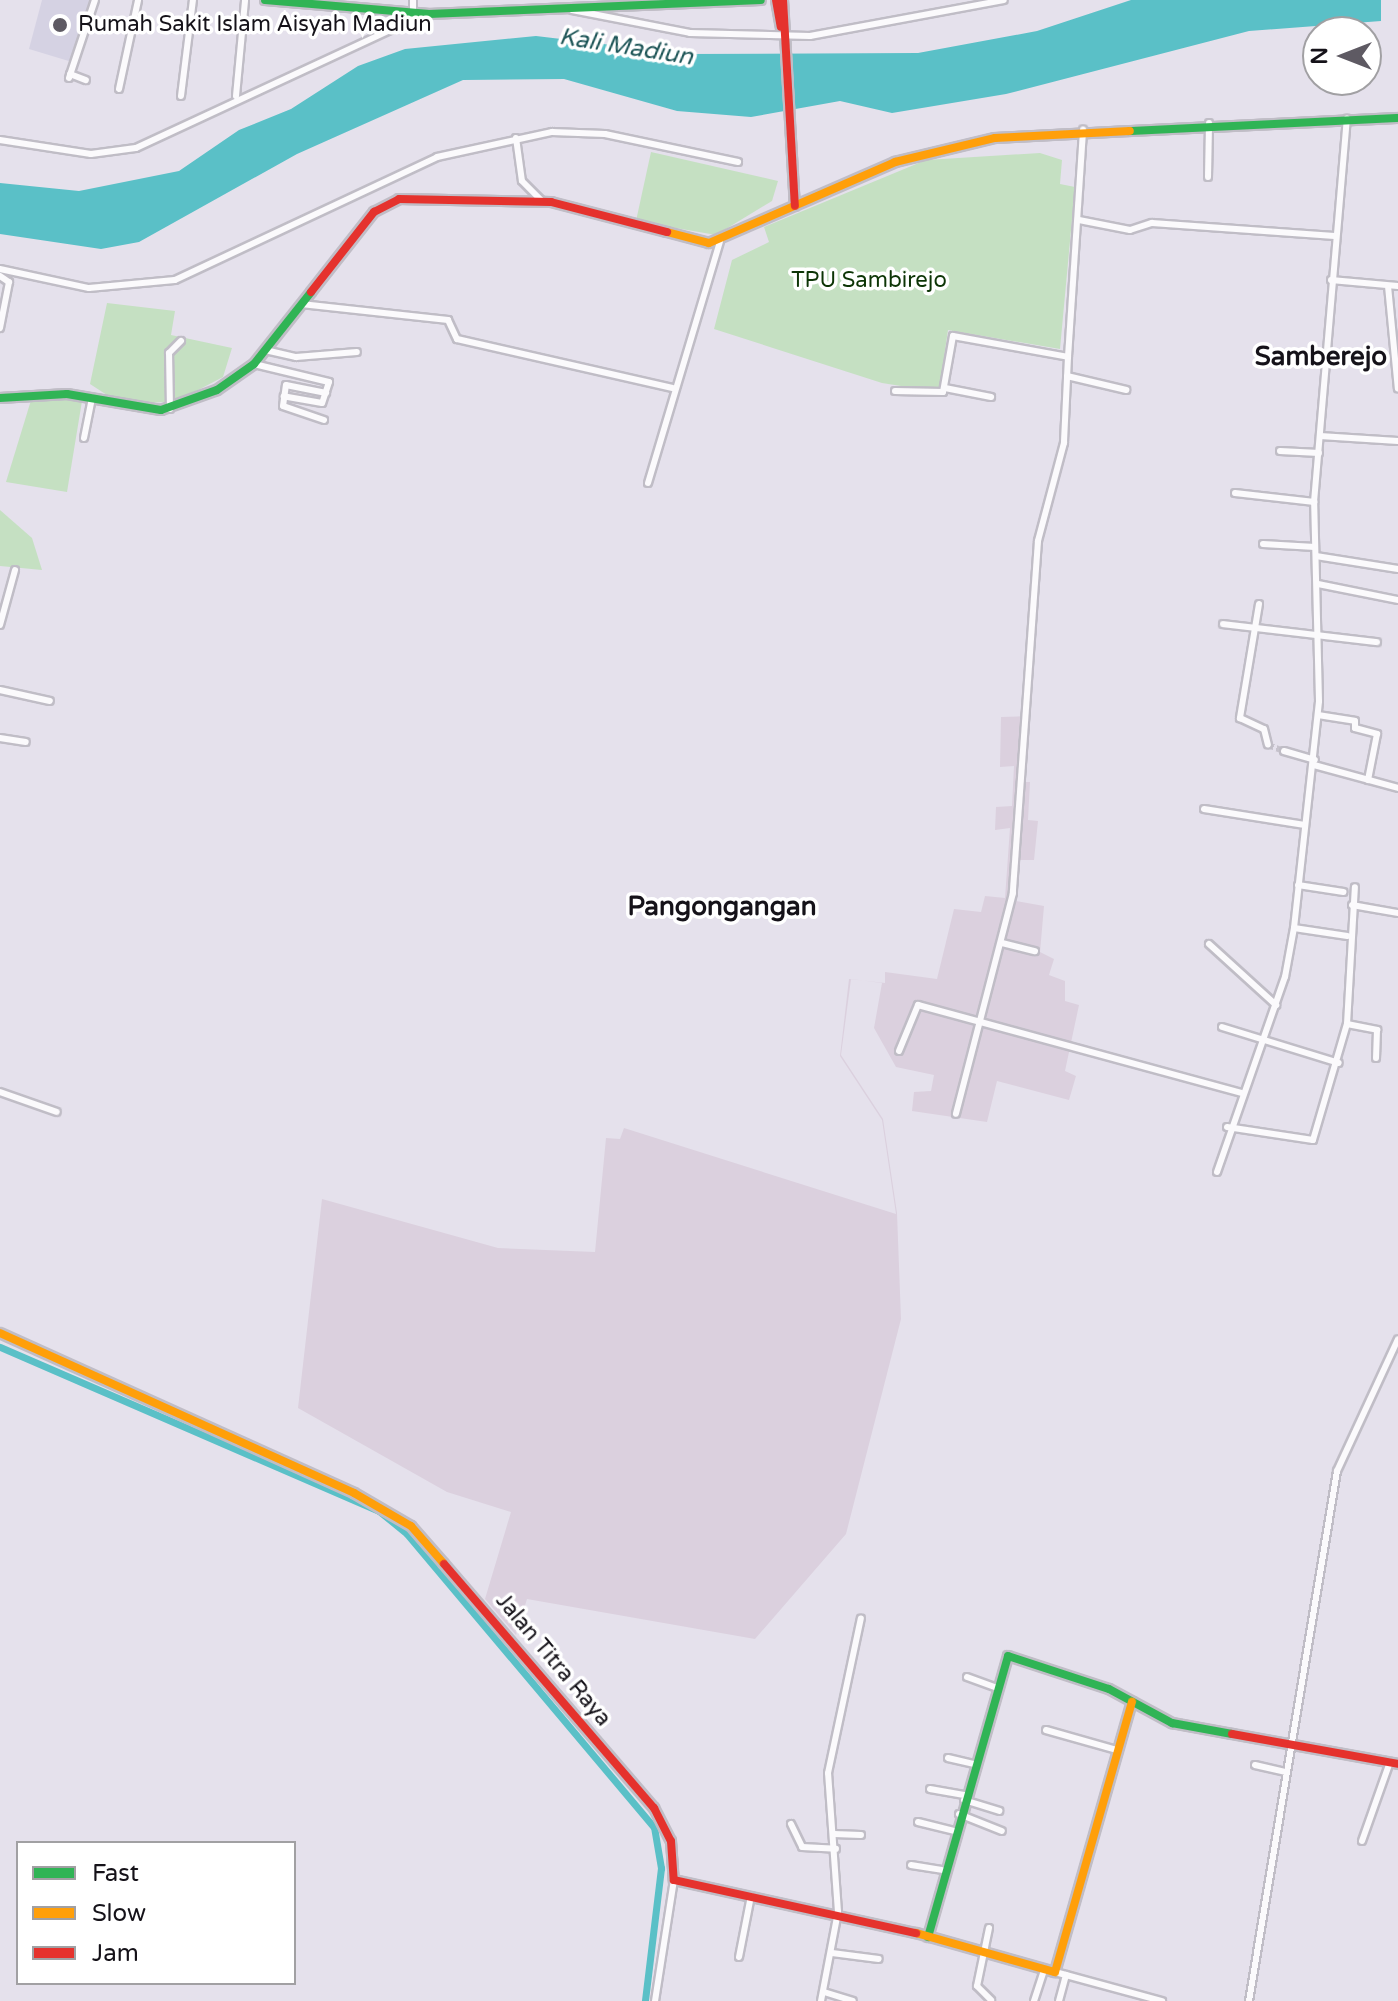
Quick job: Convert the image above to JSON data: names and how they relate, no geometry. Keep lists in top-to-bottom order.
{
  "streets": {
    "main road": ["Jalan Titra Raya"]
  },
  "districts": ["Samberejo", "Pangongangan"],
  "water": ["Kali Madiun"],
  "parks": ["TPU Sambirejo"],
  "places": ["Rumah Sakit Islam Aisyah Madiun"],
  "legend": ["Fast", "Slow", "Jam"],
  "north": "left"
}
